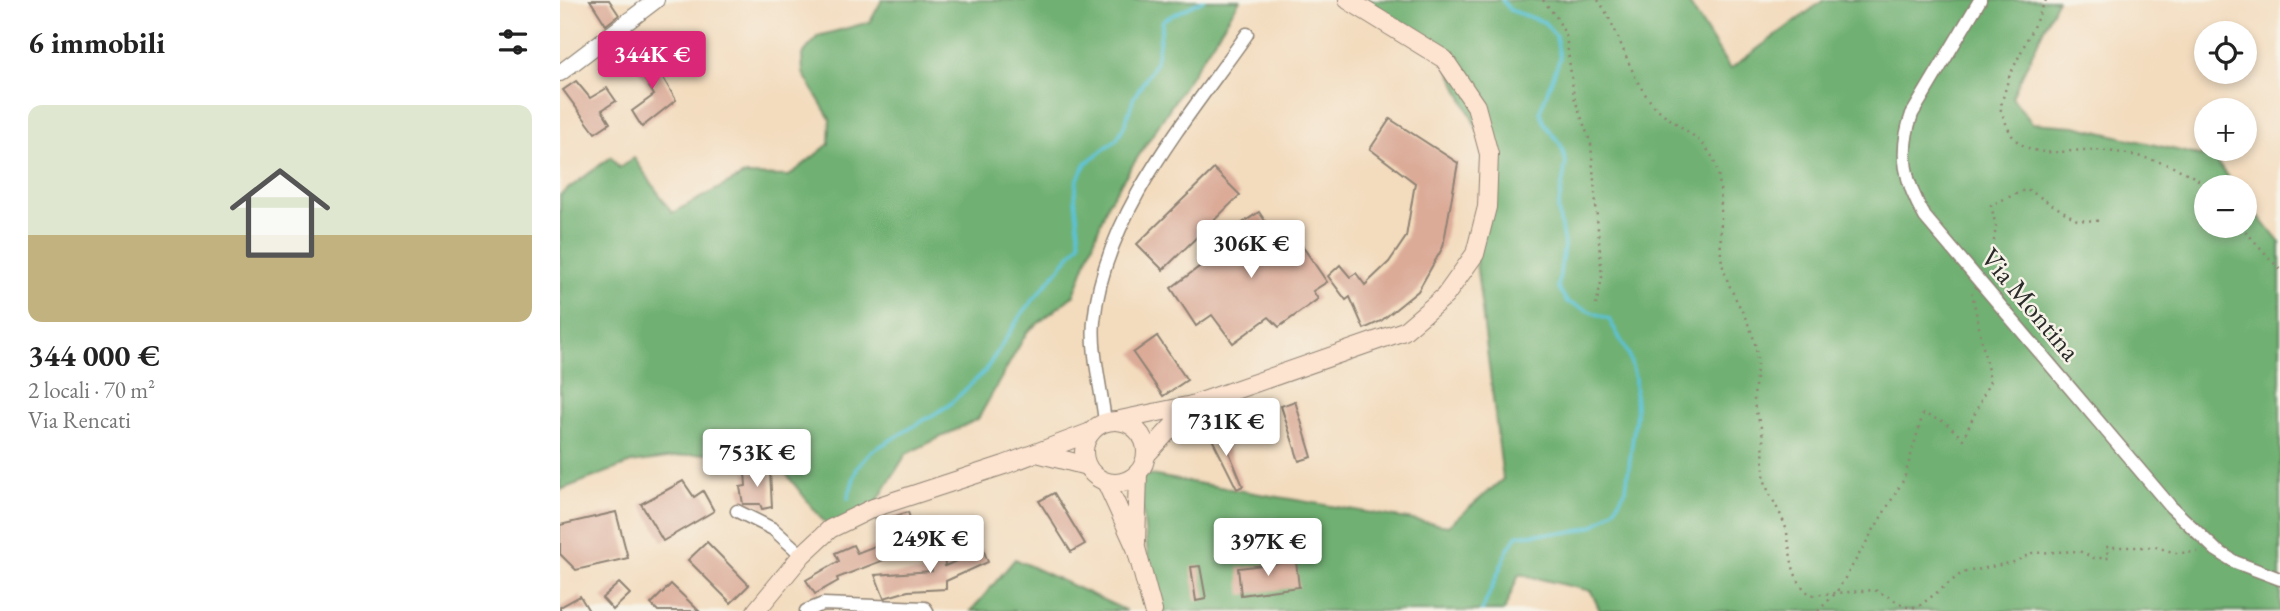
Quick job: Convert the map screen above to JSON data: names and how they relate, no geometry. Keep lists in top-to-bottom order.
{
  "streets": {
    "street": ["Via Montina"]
  },
  "page": {
    "heading": "6 immobili",
    "map_buttons": ["+", "−"],
    "price": [
      "344K €",
      "306K €",
      "731K €",
      "753K €",
      "249K €",
      "397K €"
    ],
    "list": [
      {
        "name": "344 000 €",
        "note": "2 locali · 70 m² · Via Rencati"
      }
    ]
  }
}
